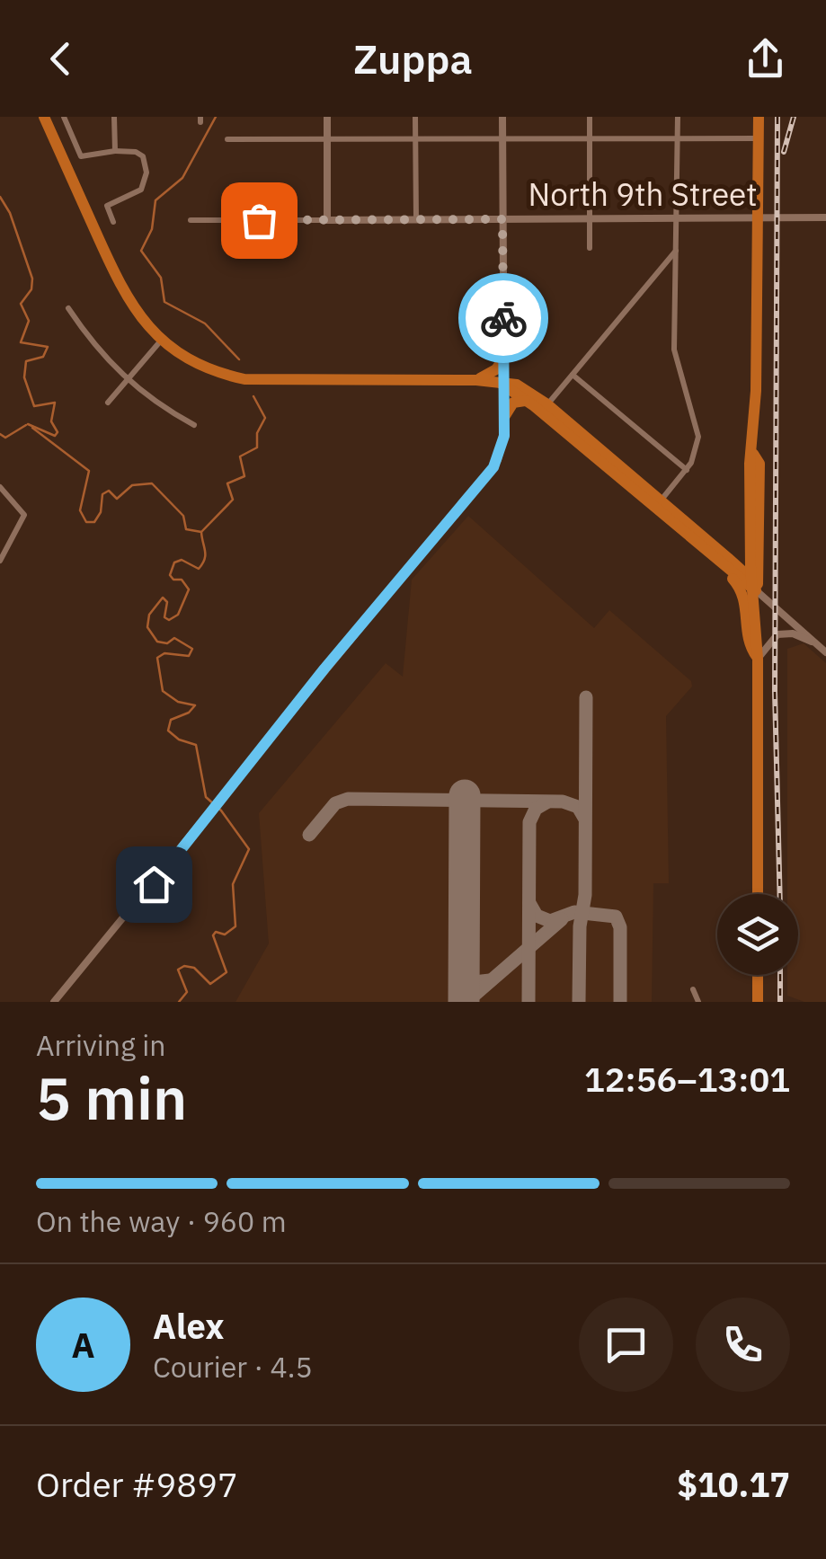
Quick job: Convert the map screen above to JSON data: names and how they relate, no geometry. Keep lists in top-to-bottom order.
{
  "streets": {
    "street": ["North 9th Street"]
  },
  "page": {
    "header": "Zuppa",
    "heading": ["5 min", "Arriving in", "12:56–13:01"],
    "panel": [
      "Alex",
      "Courier · 4.5",
      "Order #9897",
      "$10.17"
    ],
    "bar": "On the way · 960 m",
    "round": "A"
  }
}
